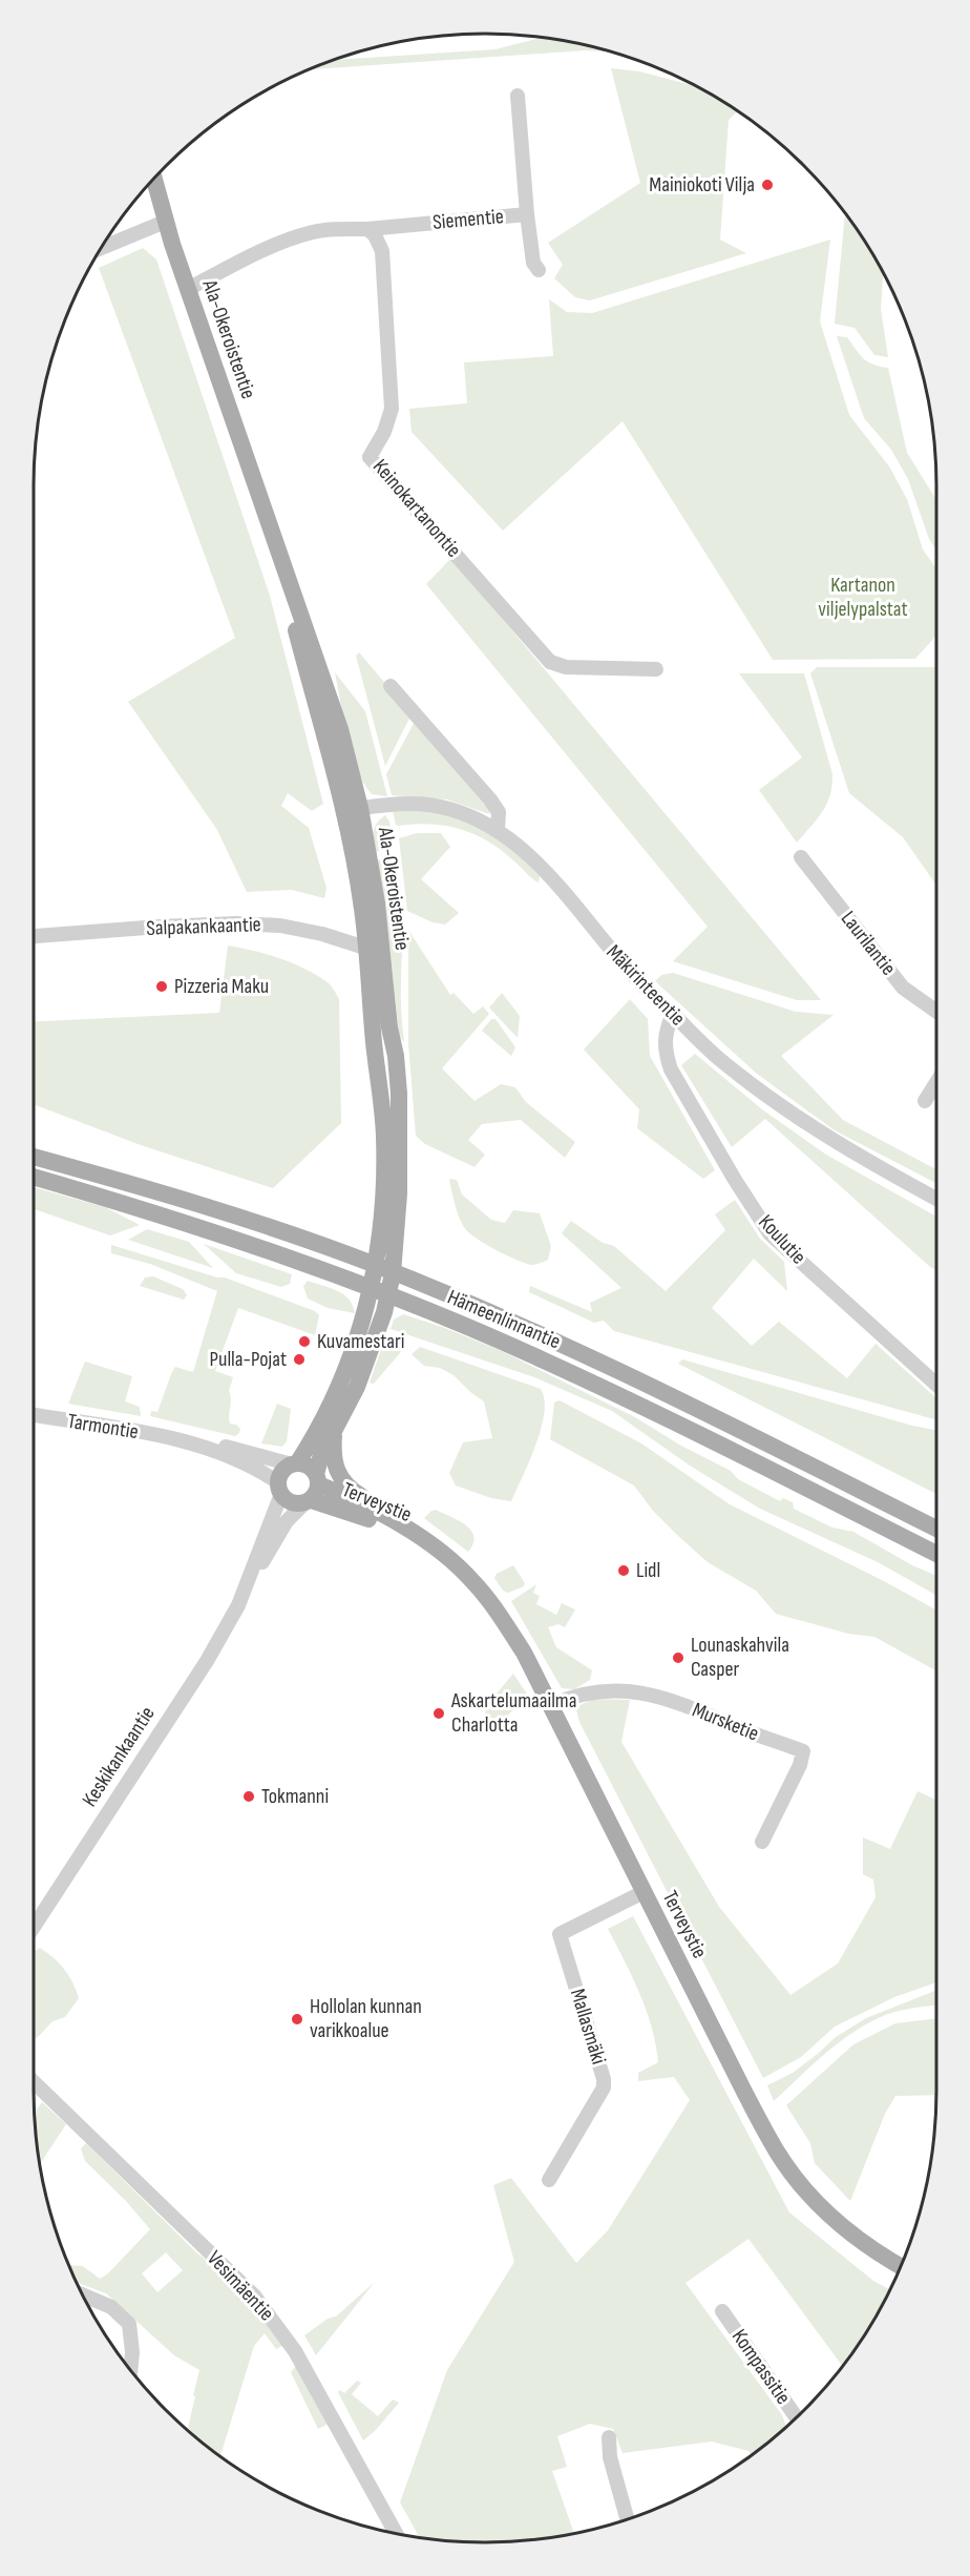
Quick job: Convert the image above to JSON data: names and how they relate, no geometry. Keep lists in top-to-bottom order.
{
  "streets": {
    "main road": [
      "Ala-Okeroistentie",
      "Hämeenlinnantie",
      "Terveystie",
      "Keskikankaantie"
    ],
    "street": [
      "Siementie",
      "Keinokartanontie",
      "Salpakankaantie",
      "Laurilantie",
      "Mäkirinteentie",
      "Koulutie",
      "Tarmontie",
      "Mursketie",
      "Mallasmäki",
      "Vesimäentie",
      "Kompassitie"
    ]
  },
  "crossings": [
    ["Siementie", "Keinokartanontie"],
    ["Ala-Okeroistentie", "Salpakankaantie"],
    ["Ala-Okeroistentie", "Mäkirinteentie"],
    ["Ala-Okeroistentie", "Hämeenlinnantie"],
    ["Ala-Okeroistentie", "Keskikankaantie"],
    ["Mäkirinteentie", "Koulutie"],
    ["Hämeenlinnantie", "Keskikankaantie"],
    ["Tarmontie", "Terveystie"],
    ["Tarmontie", "Keskikankaantie"],
    ["Terveystie", "Mursketie"],
    ["Terveystie", "Keskikankaantie"],
    ["Terveystie", "Mallasmäki"]
  ],
  "parks": ["Kartanon viljelypalstat"],
  "places": [
    "Mainiokoti Vilja",
    "Pizzeria Maku",
    "Kuvamestari",
    "Pulla-Pojat",
    "Lidl",
    "Lounaskahvila Casper",
    "Askartelumaailma Charlotta",
    "Tokmanni",
    "Hollolan kunnan varikkoalue"
  ]
}
